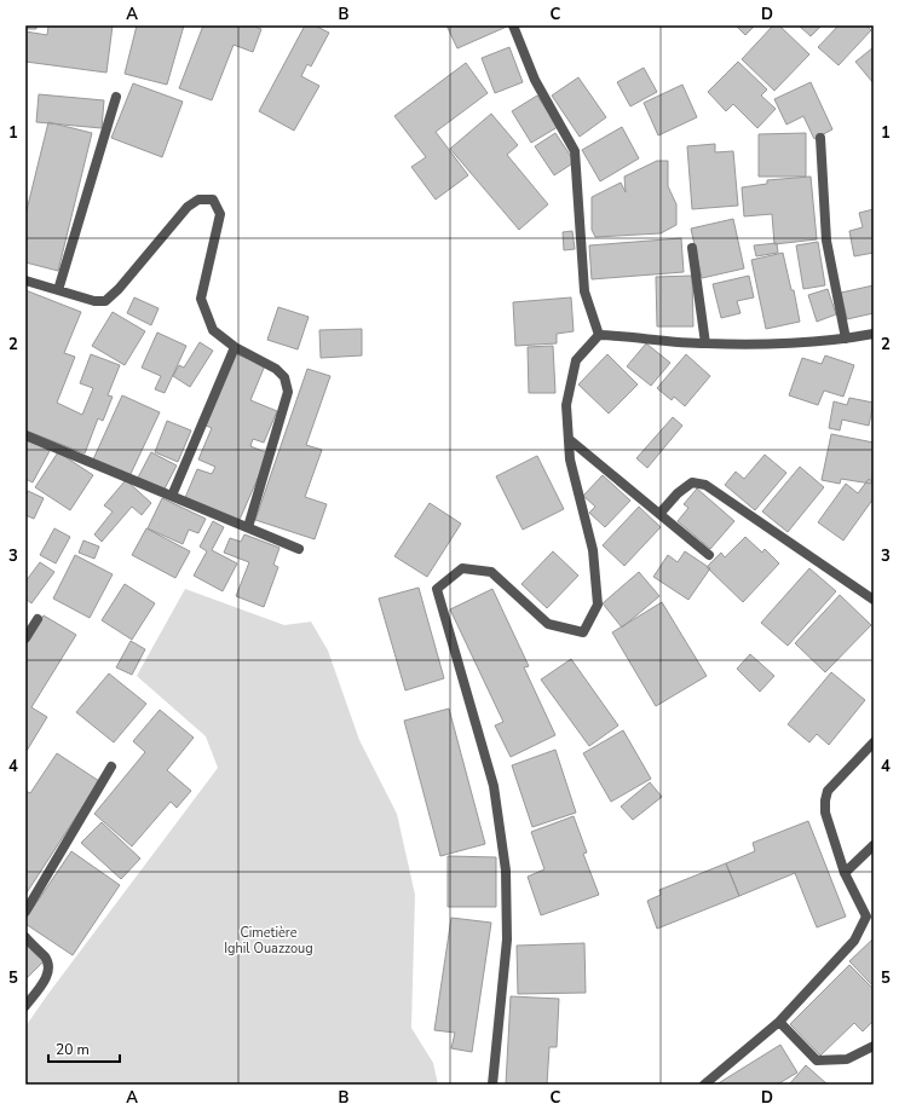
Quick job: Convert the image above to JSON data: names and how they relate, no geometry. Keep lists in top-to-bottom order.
{
  "parks": ["Cimetière Ighil Ouazzoug"],
  "scale_bar": "20 m",
  "grid": {
    "columns": [
      "A",
      "B",
      "C",
      "D"
    ],
    "rows": [
      "1",
      "2",
      "3",
      "4",
      "5"
    ]
  }
}
